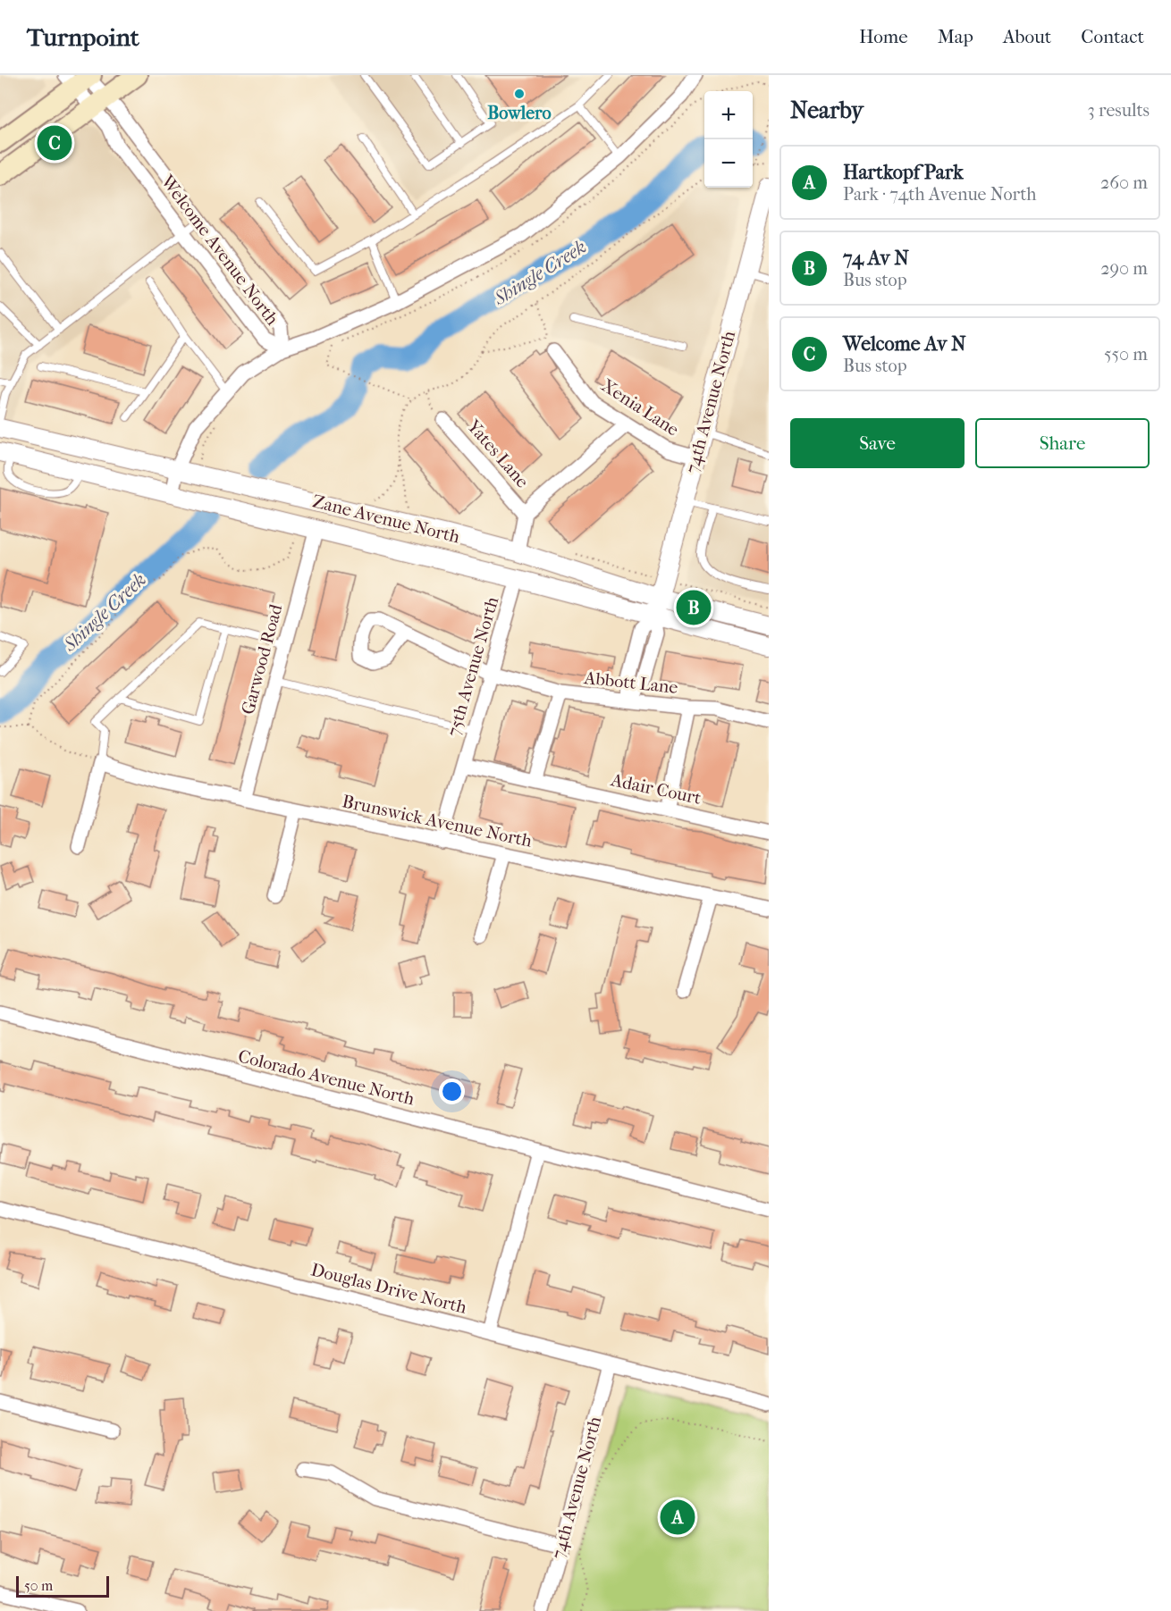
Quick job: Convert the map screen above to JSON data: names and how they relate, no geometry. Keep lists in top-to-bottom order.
{
  "streets": {
    "street": [
      "Welcome Avenue North",
      "74th Avenue North",
      "Xenia Lane",
      "Yates Lane",
      "Zane Avenue North",
      "Garwood Road",
      "75th Avenue North",
      "Abbott Lane",
      "Adair Court",
      "Brunswick Avenue North",
      "Colorado Avenue North",
      "Douglas Drive North"
    ]
  },
  "crossings": [
    ["74th Avenue North", "Xenia Lane"],
    ["74th Avenue North", "Zane Avenue North"],
    ["74th Avenue North", "Douglas Drive North"],
    ["Zane Avenue North", "Garwood Road"],
    ["Zane Avenue North", "75th Avenue North"],
    ["Garwood Road", "Brunswick Avenue North"],
    ["75th Avenue North", "Abbott Lane"],
    ["75th Avenue North", "Brunswick Avenue North"]
  ],
  "water": ["Shingle Creek"],
  "places": ["Bowlero"],
  "scale_bar": "50 m",
  "page": {
    "header": "Turnpoint",
    "nav": [
      "Home",
      "Map",
      "About",
      "Contact"
    ],
    "heading": ["Nearby", "3 results"],
    "map_buttons": ["+", "−"],
    "pins": ["C", "B", "A"],
    "list": [
      {
        "mark": "A",
        "name": "Hartkopf Park",
        "note": "Park · 74th Avenue North",
        "value": "260 m"
      },
      {
        "mark": "B",
        "name": "74 Av N",
        "note": "Bus stop",
        "value": "290 m"
      },
      {
        "mark": "C",
        "name": "Welcome Av N",
        "note": "Bus stop",
        "value": "550 m"
      }
    ],
    "buttons": ["Save", "Share"],
    "scale": "50 m"
  }
}
